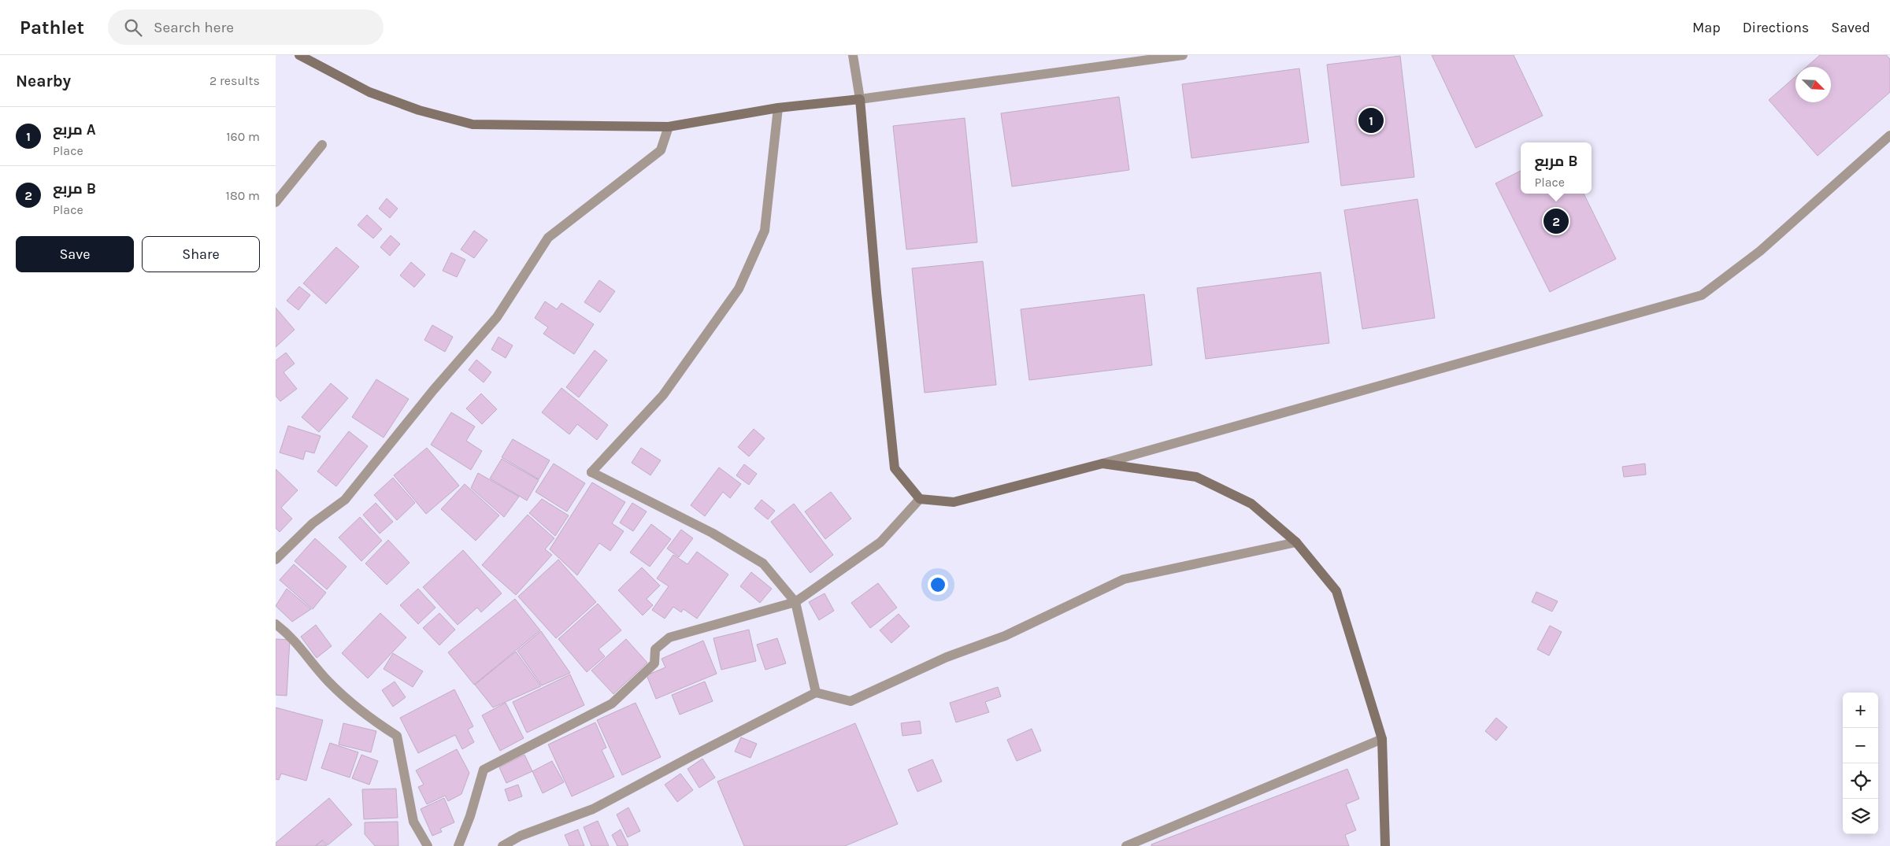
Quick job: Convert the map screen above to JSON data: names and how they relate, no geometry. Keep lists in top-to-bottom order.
{
  "north": "bottom right",
  "page": {
    "header": "Pathlet",
    "search": "Search here",
    "nav": ["Map", "Directions", "Saved"],
    "heading": ["Nearby", "2 results"],
    "list": [
      {
        "mark": "1",
        "name": "مربع A",
        "note": "Place",
        "value": "160 m"
      },
      {
        "mark": "2",
        "name": "مربع B",
        "note": "Place",
        "value": "180 m"
      }
    ],
    "pins": ["1", "2"],
    "popup": ["مربع B", "Place"],
    "buttons": ["Save", "Share"],
    "map_buttons": ["+", "−"]
  }
}
